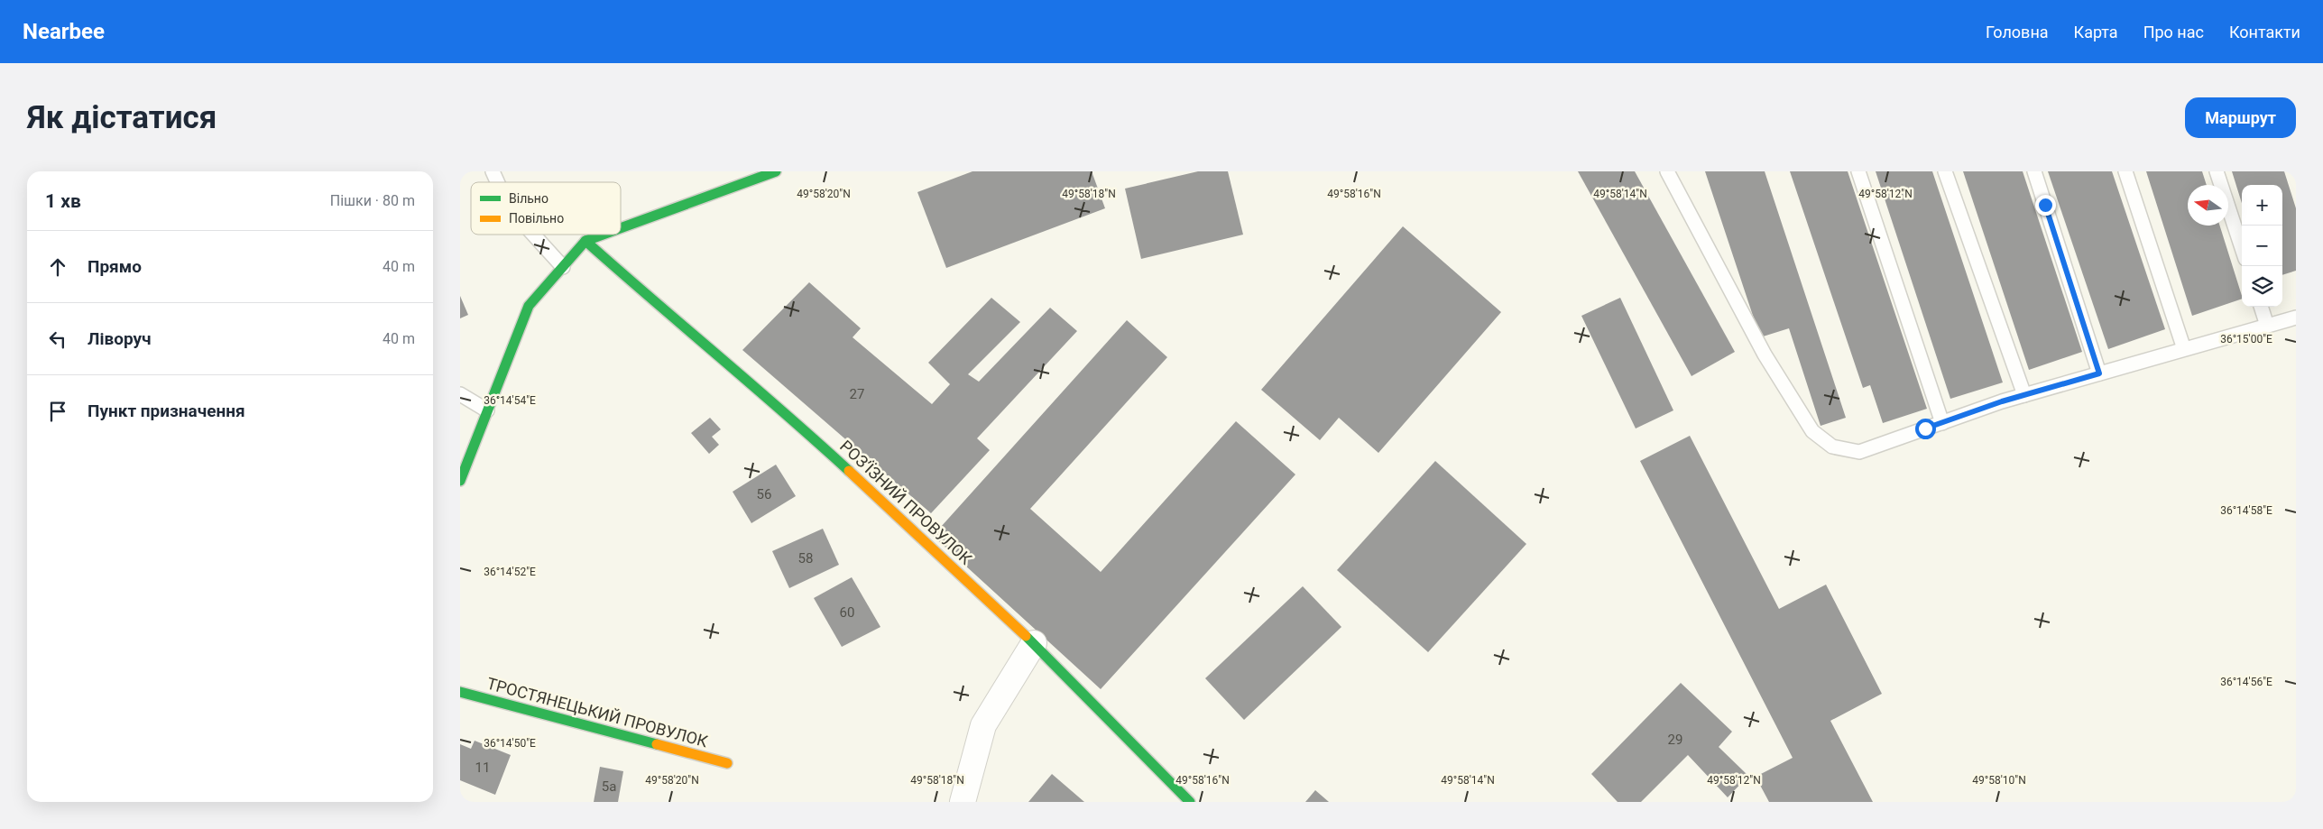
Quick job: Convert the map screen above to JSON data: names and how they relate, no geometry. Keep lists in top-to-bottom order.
{
  "streets": {
    "street": ["РОЗ’ЇЗНИЙ ПРОВУЛОК", "ТРОСТЯНЕЦЬКИЙ ПРОВУЛОК"]
  },
  "house_numbers": [
    "27",
    "56",
    "58",
    "60",
    "29",
    "11",
    "5а"
  ],
  "legend": ["Вільно", "Повільно"],
  "north": "left",
  "page": {
    "header": "Nearbee",
    "nav": [
      "Головна",
      "Карта",
      "Про нас",
      "Контакти"
    ],
    "buttons": "Маршрут",
    "title": "Як дістатися",
    "heading": ["1 хв", "Пішки · 80 m"],
    "map_buttons": ["+", "−"],
    "list": [
      ["Прямо", "40 m"],
      ["Ліворуч", "40 m"],
      "Пункт призначення"
    ]
  },
  "coordinates": [
    "49°58'20\"N",
    "49°58'18\"N",
    "49°58'16\"N",
    "49°58'14\"N",
    "49°58'12\"N",
    "36°15'00\"E",
    "36°14'54\"E",
    "36°14'58\"E",
    "36°14'52\"E",
    "36°14'56\"E",
    "36°14'50\"E",
    "49°58'10\"N"
  ]
}
